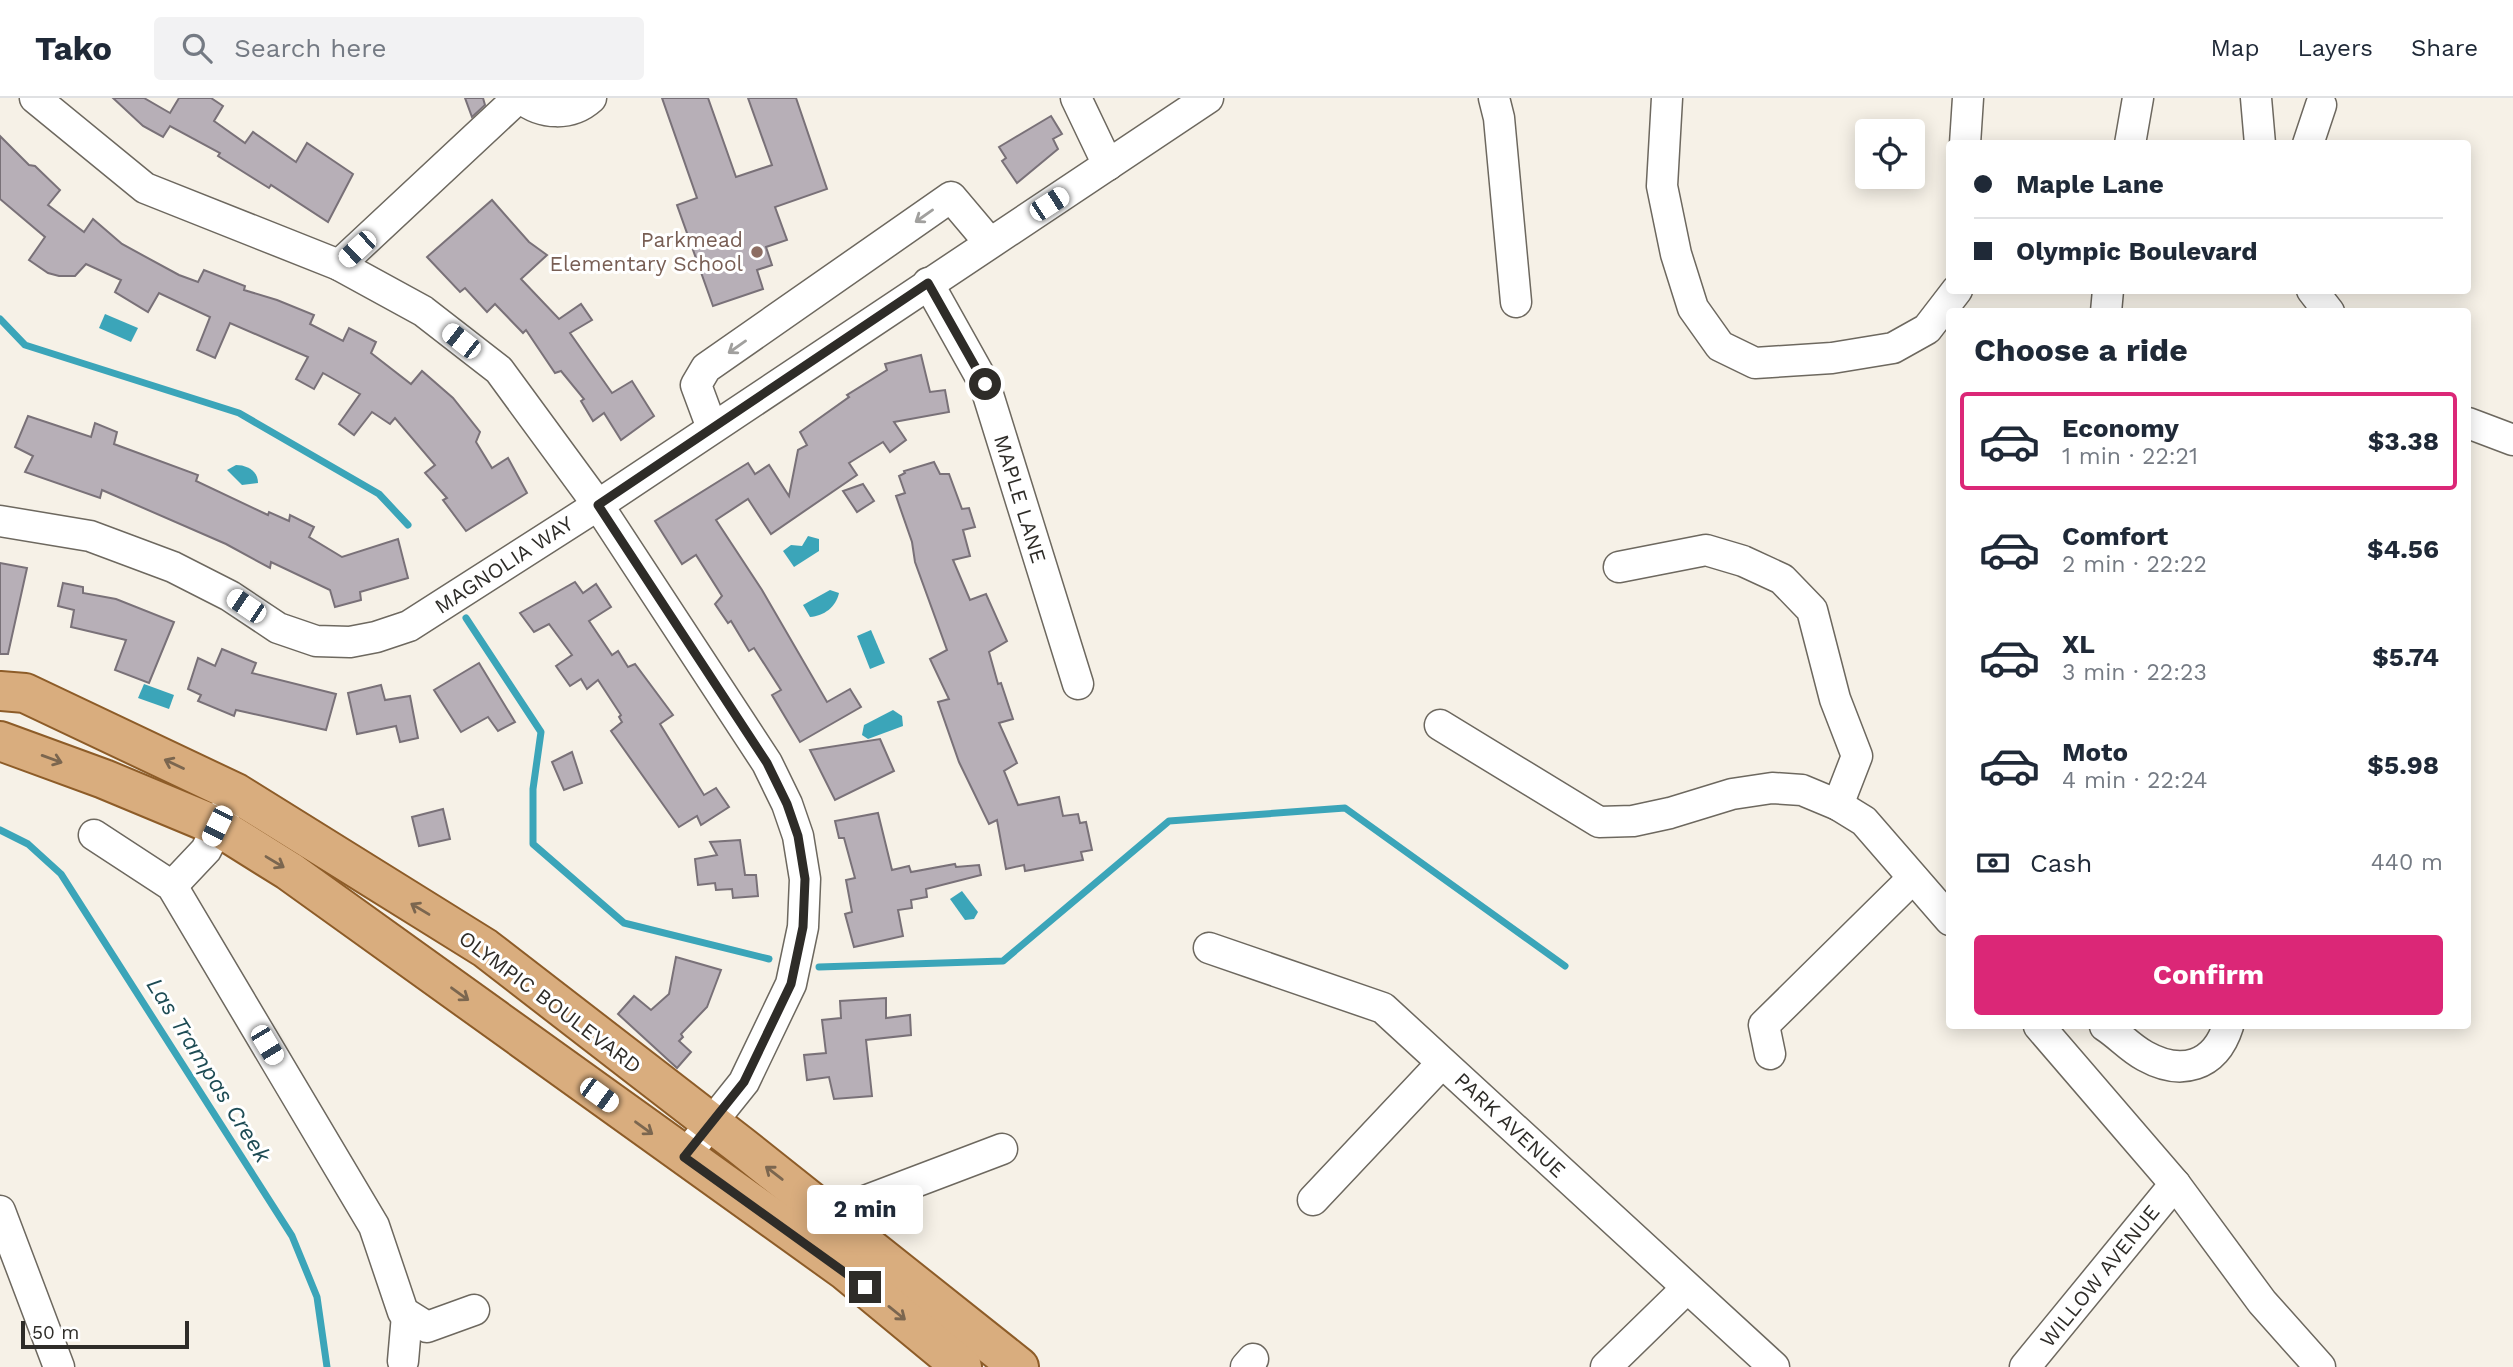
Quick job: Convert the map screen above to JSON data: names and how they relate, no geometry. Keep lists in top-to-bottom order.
{
  "streets": {
    "main road": ["OLYMPIC BOULEVARD"],
    "street": [
      "MAPLE LANE",
      "MAGNOLIA WAY",
      "PARK AVENUE",
      "WILLOW AVENUE"
    ]
  },
  "crossings": [
    ["MAPLE LANE", "MAGNOLIA WAY"]
  ],
  "water": ["Las Trampas Creek"],
  "places": ["Parkmead Elementary School"],
  "scale_bar": "50 m",
  "page": {
    "header": "Tako",
    "search": "Search here",
    "nav": ["Map", "Layers", "Share"],
    "banner": ["Maple Lane", "Olympic Boulevard"],
    "heading": "Choose a ride",
    "list": [
      {
        "name": "Economy",
        "note": "1 min · 22:21",
        "value": "$3.38"
      },
      {
        "name": "Comfort",
        "note": "2 min · 22:22",
        "value": "$4.56"
      },
      {
        "name": "XL",
        "note": "3 min · 22:23",
        "value": "$5.74"
      },
      {
        "name": "Moto",
        "note": "4 min · 22:24",
        "value": "$5.98"
      }
    ],
    "pay": ["Cash", "440 m"],
    "buttons": "Confirm",
    "bubble": "2 min",
    "scale": "50 m"
  }
}
